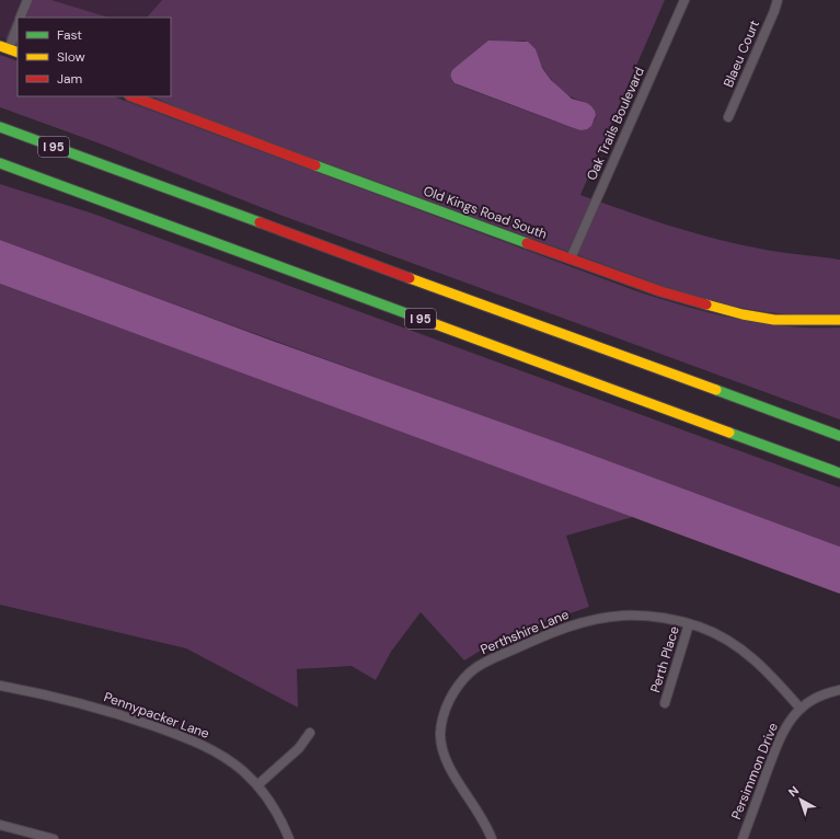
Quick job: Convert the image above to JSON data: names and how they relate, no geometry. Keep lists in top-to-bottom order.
{
  "streets": {
    "main road": ["I 95", "Old Kings Road South"],
    "street": [
      "Blaeu Court",
      "Oak Trails Boulevard",
      "Perthshire Lane",
      "Perth Place",
      "Pennypacker Lane",
      "Persimmon Drive"
    ]
  },
  "crossings": [
    ["Oak Trails Boulevard", "Old Kings Road South"],
    ["Perthshire Lane", "Perth Place"],
    ["Perthshire Lane", "Persimmon Drive"]
  ],
  "legend": ["Fast", "Slow", "Jam"],
  "north": "top left"
}
